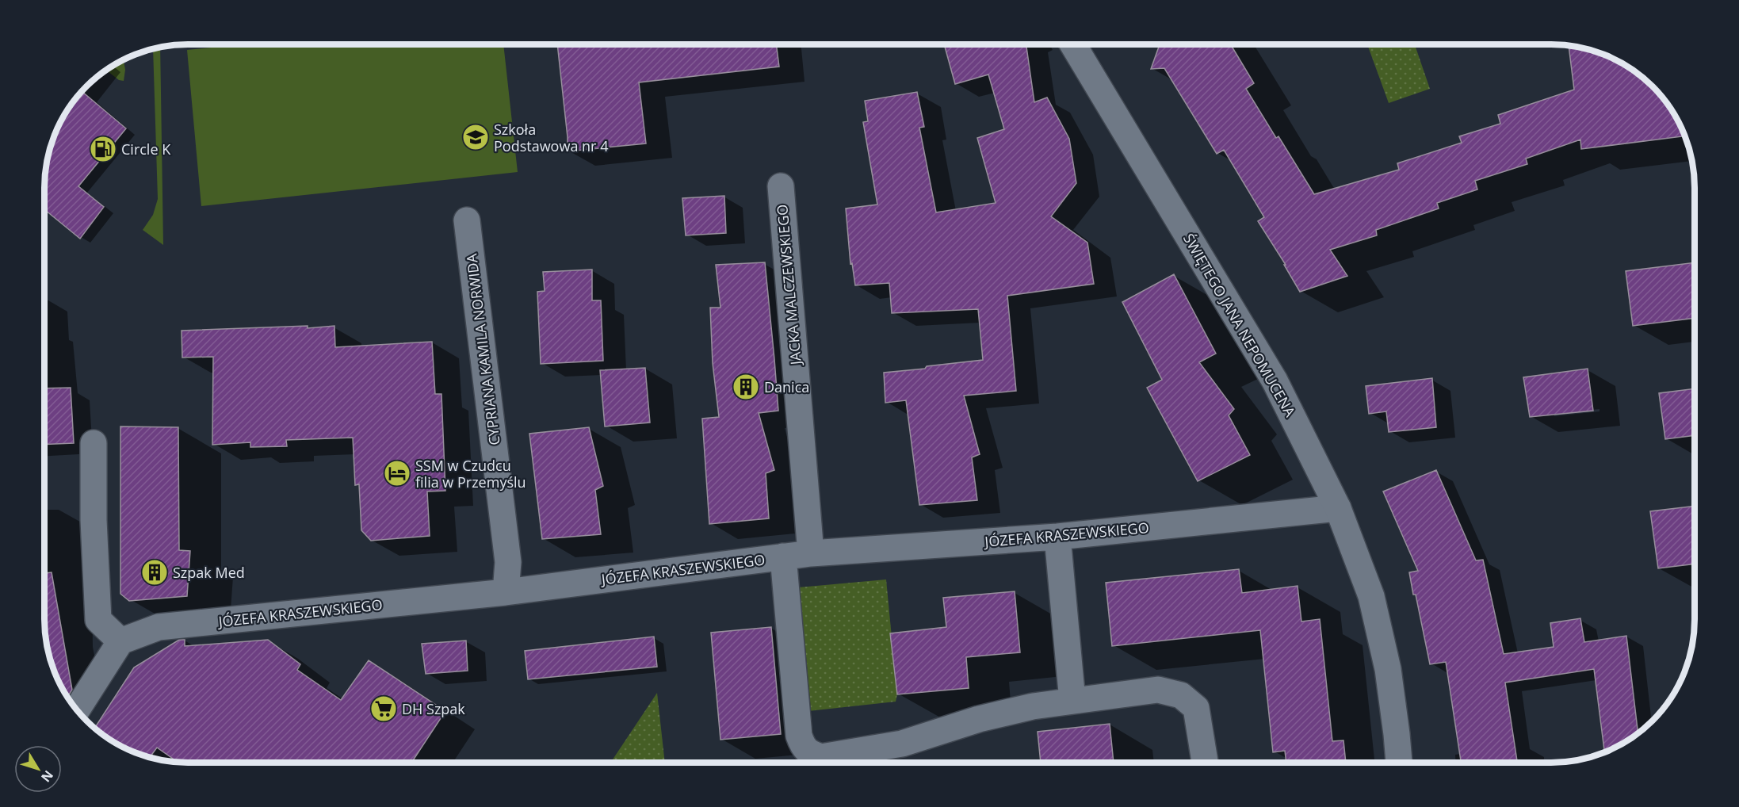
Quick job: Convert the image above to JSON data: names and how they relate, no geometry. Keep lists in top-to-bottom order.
{
  "streets": {
    "street": [
      "JACKA MALCZEWSKIEGO",
      "ŚWIĘTEGO JANA NEPOMUCENA",
      "CYPRIANA KAMILA NORWIDA",
      "JÓZEFA KRASZEWSKIEGO"
    ]
  },
  "crossings": [
    ["JACKA MALCZEWSKIEGO", "JÓZEFA KRASZEWSKIEGO"],
    ["ŚWIĘTEGO JANA NEPOMUCENA", "JÓZEFA KRASZEWSKIEGO"],
    ["CYPRIANA KAMILA NORWIDA", "JÓZEFA KRASZEWSKIEGO"]
  ],
  "places": {
    "school or university": ["Szkoła Podstawowa nr 4"],
    "fuel station": ["Circle K"],
    "building": ["Danica", "Szpak Med"],
    "hotel": ["SSM w Czudcu filia w Przemyślu"],
    "supermarket": ["DH Szpak"]
  },
  "north": "bottom right"
}
